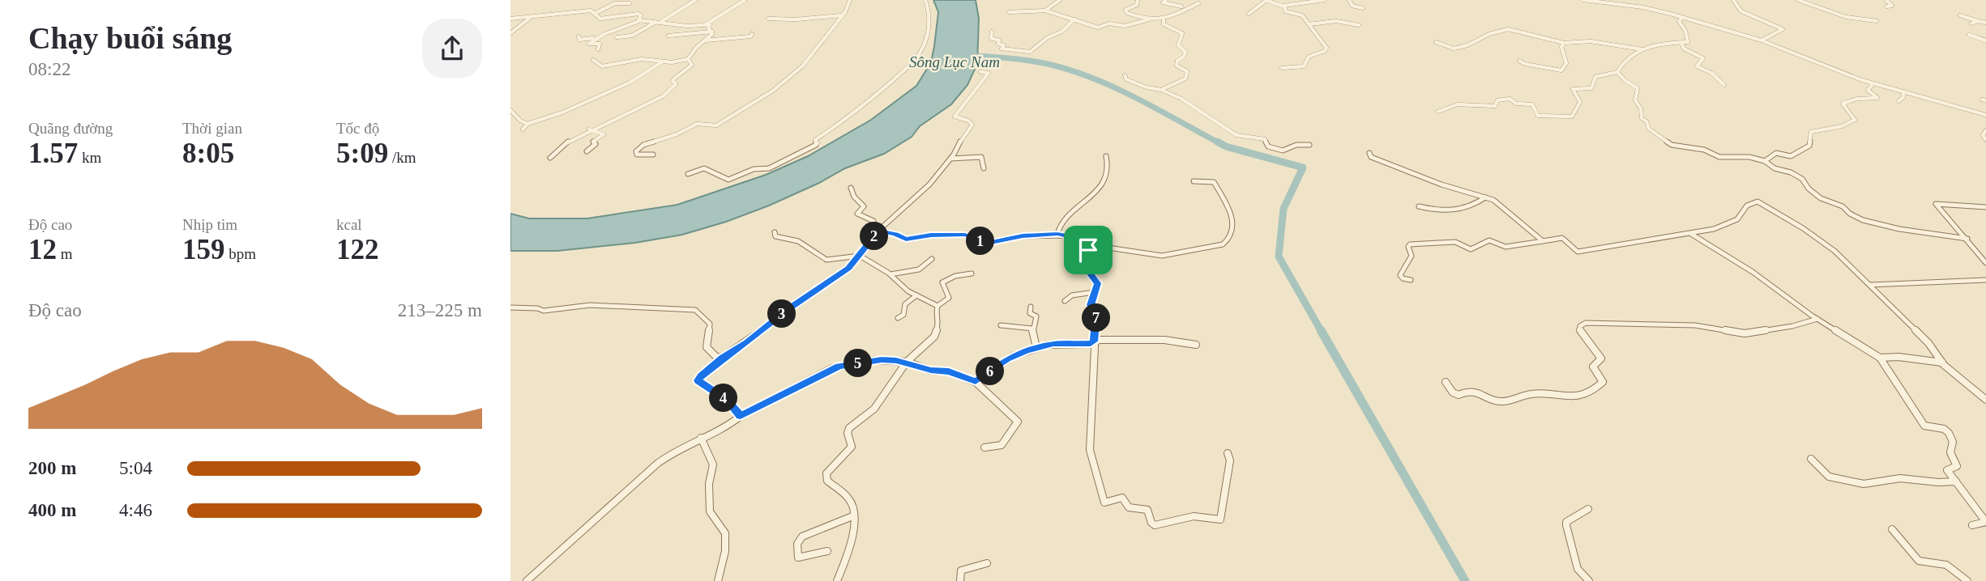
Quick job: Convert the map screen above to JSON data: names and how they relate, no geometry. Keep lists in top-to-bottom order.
{
  "water": ["Sông Lục Nam"],
  "page": {
    "heading": ["Chạy buổi sáng", "08:22"],
    "stats": [
      ["Quãng đường", "1.57 km"],
      ["Thời gian", "8:05"],
      ["Tốc độ", "5:09 /km"],
      ["Độ cao", "12 m"],
      ["Nhịp tim", "159 bpm"],
      ["kcal", "122"]
    ],
    "pins": [
      "2",
      "1",
      "3",
      "7",
      "5",
      "6",
      "4"
    ],
    "chart": ["Độ cao", "213–225 m"],
    "list": [
      {
        "name": "200 m",
        "note": "5:04"
      },
      {
        "name": "400 m",
        "note": "4:46"
      }
    ]
  }
}
